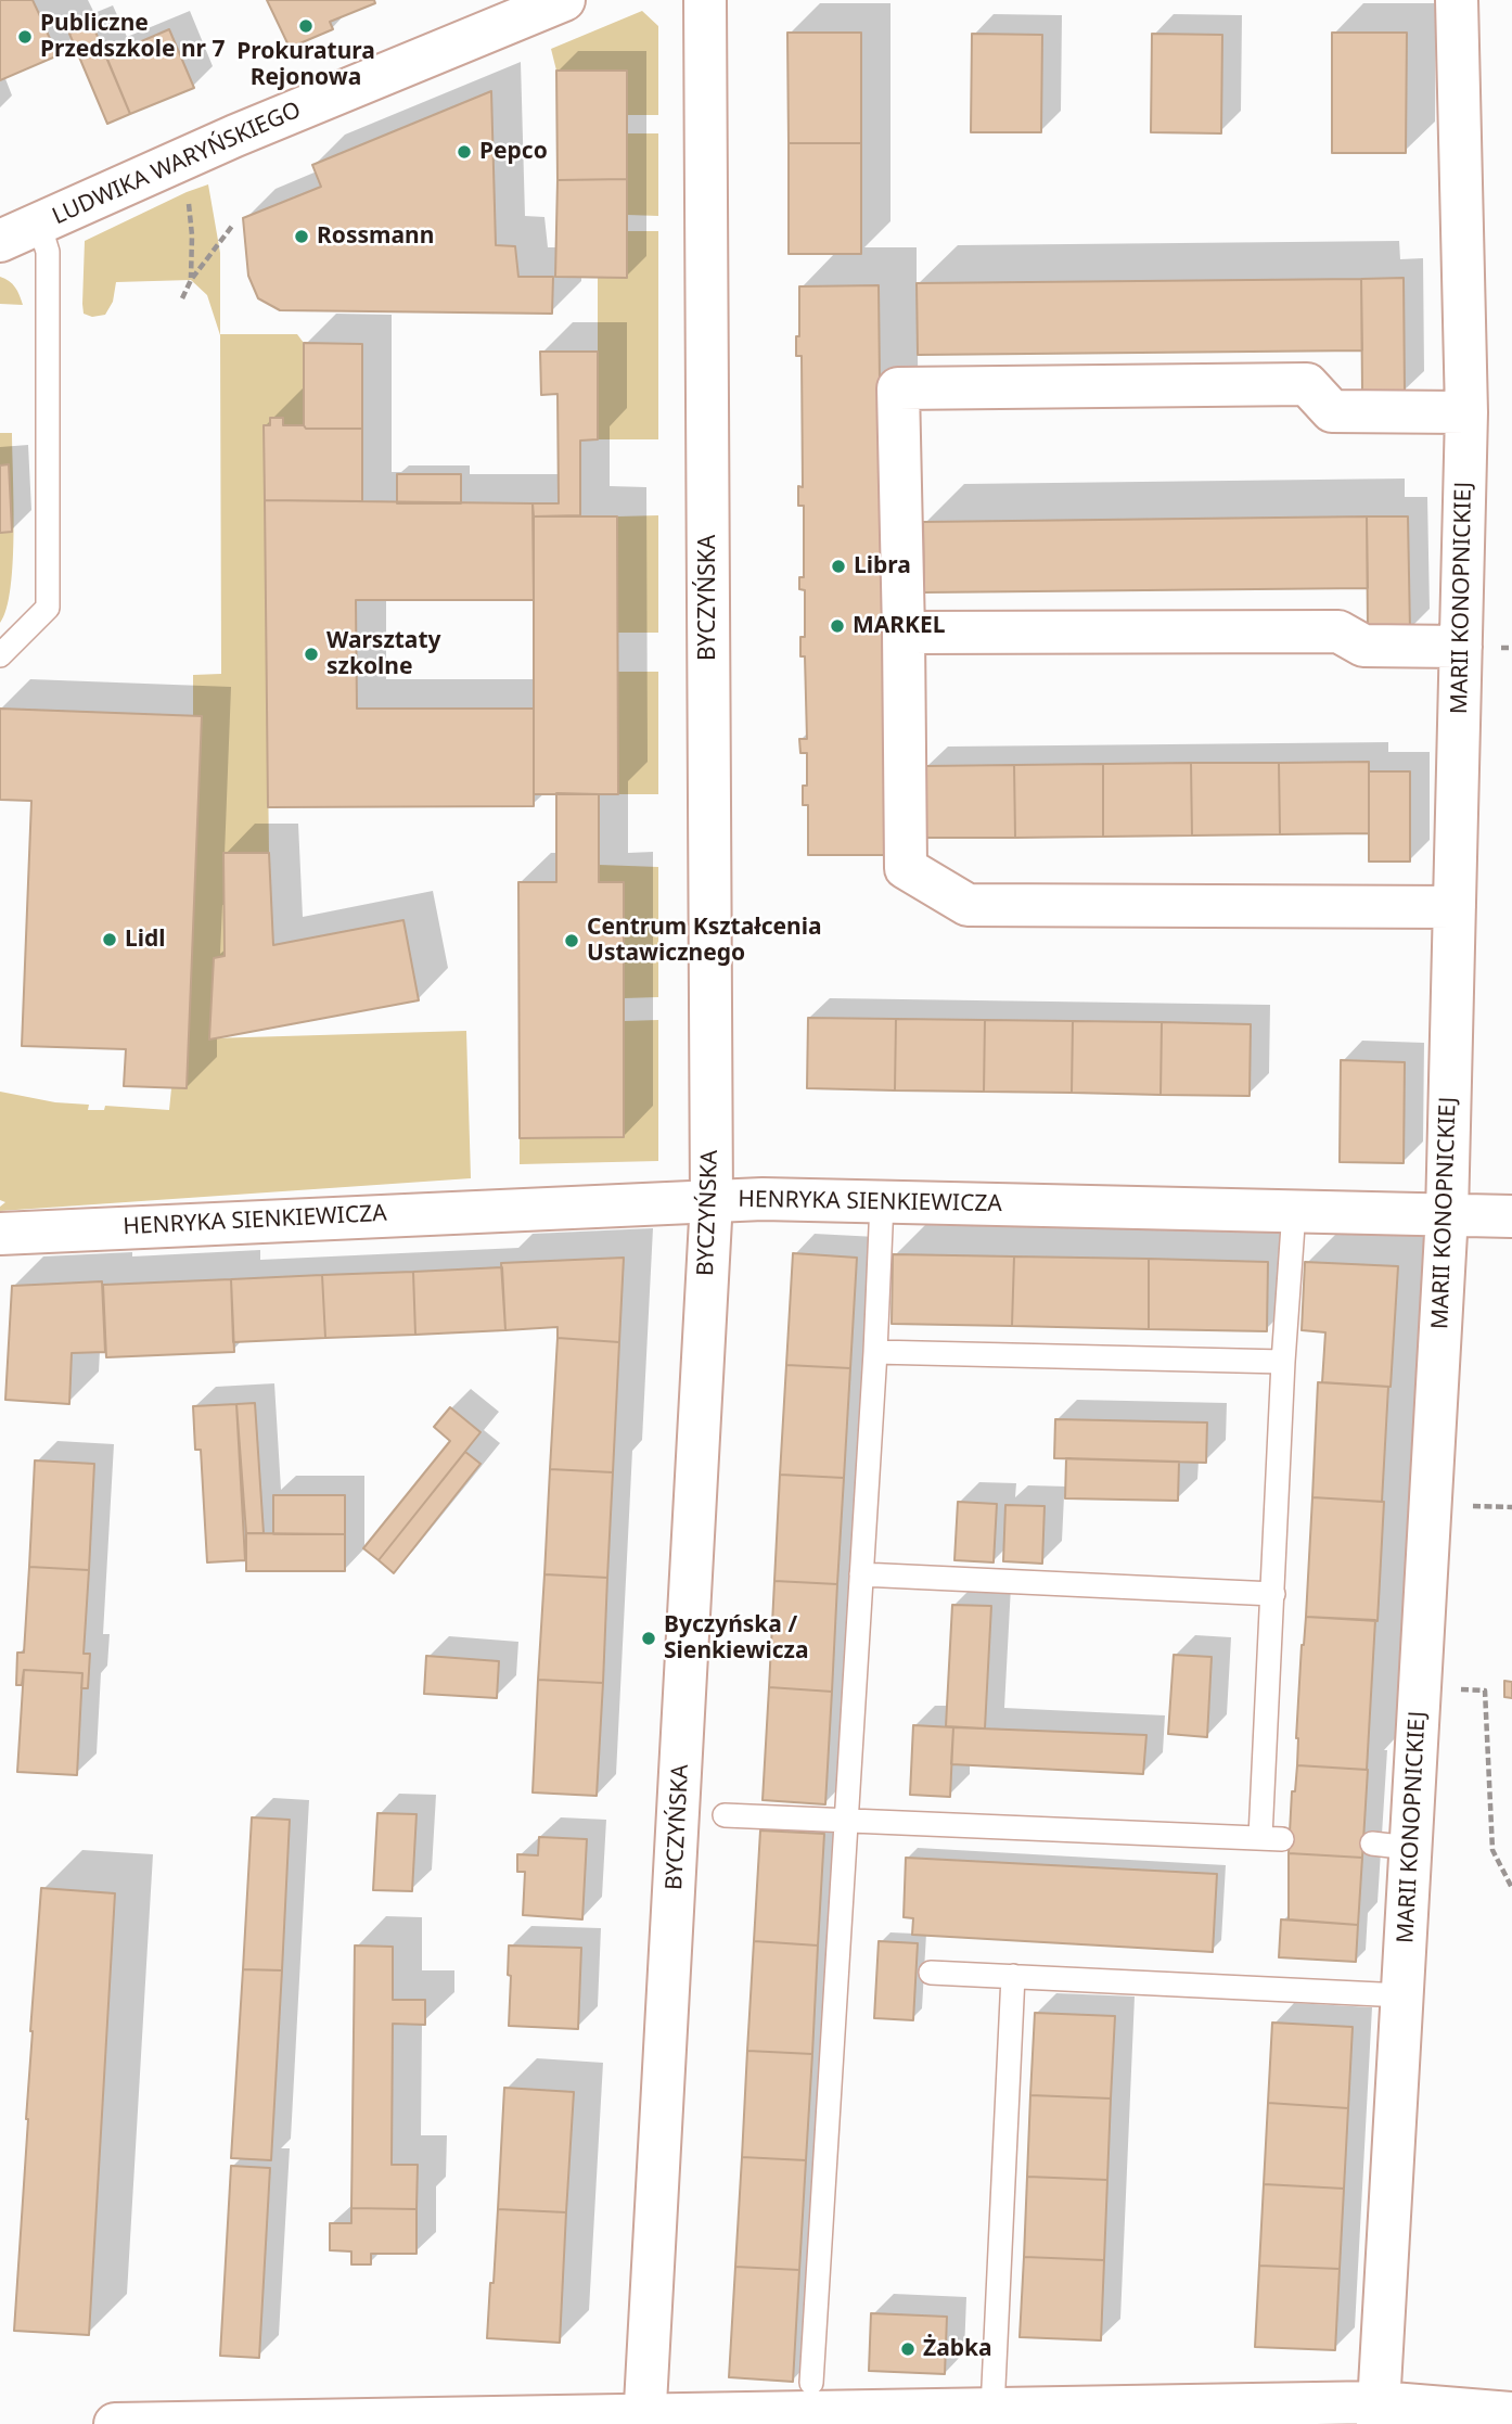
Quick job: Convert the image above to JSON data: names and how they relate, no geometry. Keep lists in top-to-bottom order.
{
  "streets": {
    "street": [
      "LUDWIKA WARYŃSKIEGO",
      "BYCZYŃSKA",
      "MARII KONOPNICKIEJ",
      "HENRYKA SIENKIEWICZA"
    ]
  },
  "crossings": [
    ["BYCZYŃSKA", "HENRYKA SIENKIEWICZA"],
    ["MARII KONOPNICKIEJ", "HENRYKA SIENKIEWICZA"]
  ],
  "places": [
    "Prokuratura Rejonowa",
    "Publiczne Przedszkole nr 7",
    "Pepco",
    "Rossmann",
    "Libra",
    "MARKEL",
    "Warsztaty szkolne",
    "Lidl",
    "Centrum Kształcenia Ustawicznego",
    "Byczyńska / Sienkiewicza",
    "Żabka"
  ]
}
